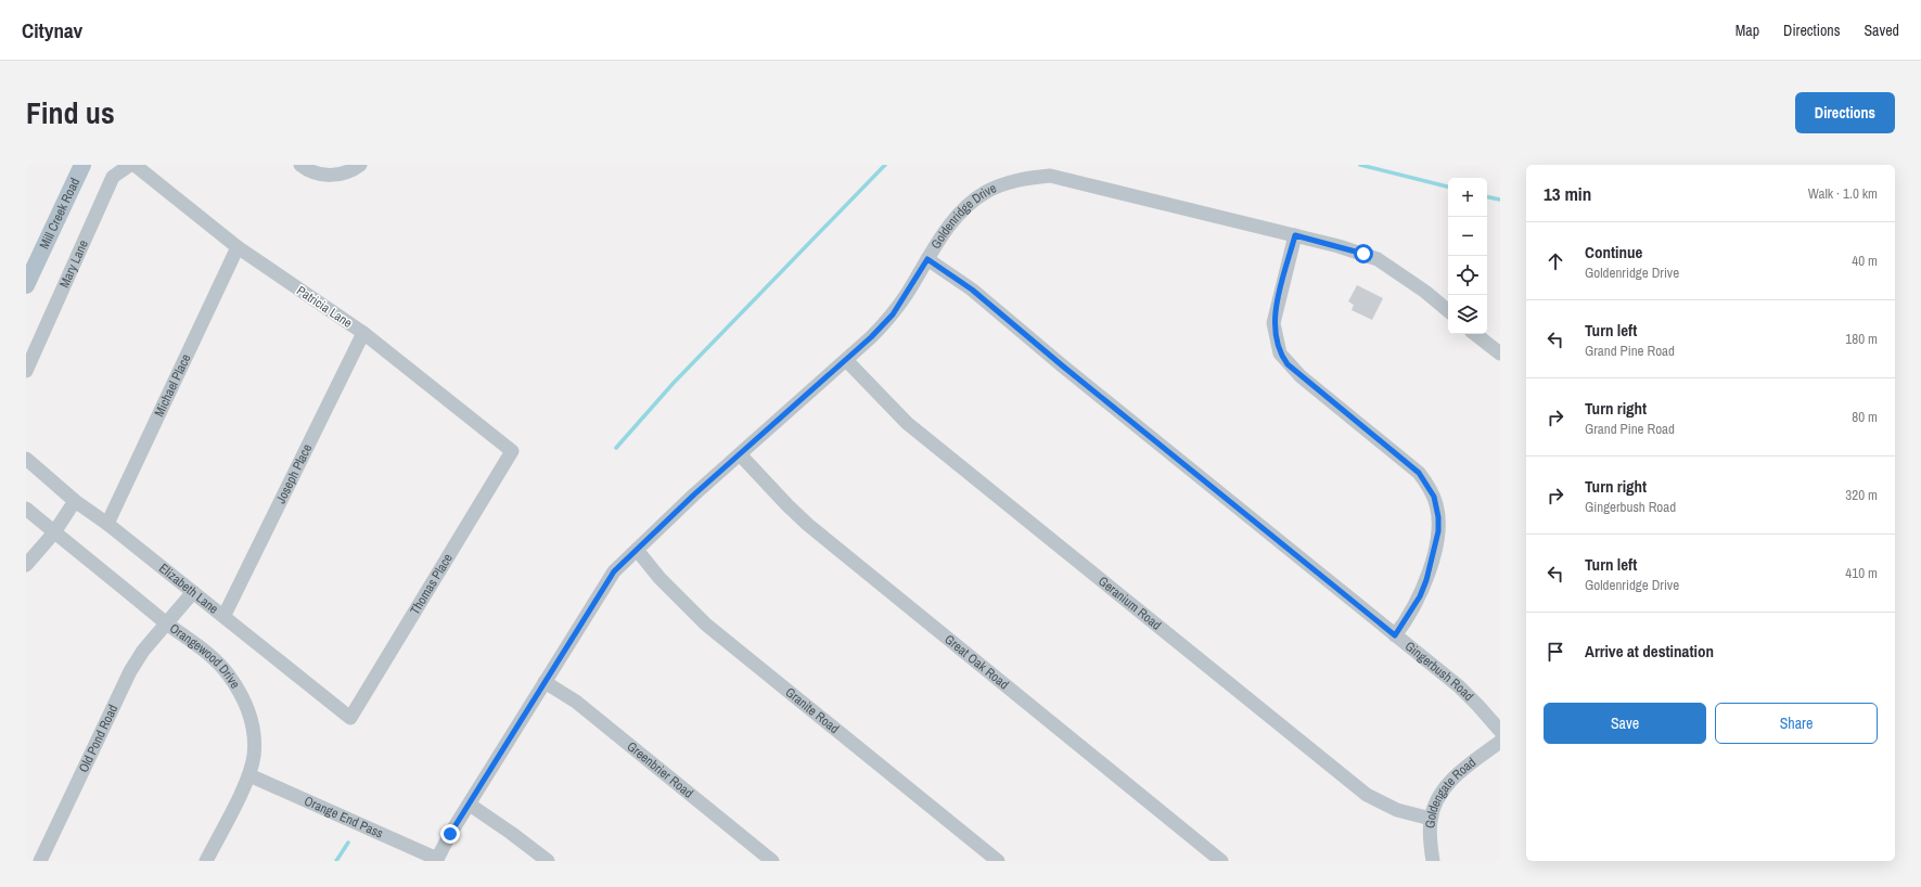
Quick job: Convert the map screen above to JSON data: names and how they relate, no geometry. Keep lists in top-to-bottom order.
{
  "streets": {
    "main road": ["Mill Creek Road"],
    "street": [
      "Goldenridge Drive",
      "Mary Lane",
      "Patricia Lane",
      "Michael Place",
      "Joseph Place",
      "Thomas Place",
      "Elizabeth Lane",
      "Geranium Road",
      "Orangewood Drive",
      "Great Oak Road",
      "Gingerbush Road",
      "Granite Road",
      "Old Pond Road",
      "Greenbrier Road",
      "Goldengate Road",
      "Orange End Pass"
    ]
  },
  "crossings": [
    ["Goldenridge Drive", "Geranium Road"],
    ["Goldenridge Drive", "Great Oak Road"],
    ["Goldenridge Drive", "Gingerbush Road"],
    ["Goldenridge Drive", "Granite Road"],
    ["Goldenridge Drive", "Greenbrier Road"],
    ["Goldenridge Drive", "Orange End Pass"],
    ["Patricia Lane", "Michael Place"],
    ["Patricia Lane", "Joseph Place"],
    ["Patricia Lane", "Thomas Place"],
    ["Michael Place", "Elizabeth Lane"],
    ["Joseph Place", "Elizabeth Lane"],
    ["Thomas Place", "Elizabeth Lane"],
    ["Elizabeth Lane", "Old Pond Road"],
    ["Geranium Road", "Goldengate Road"],
    ["Orangewood Drive", "Old Pond Road"],
    ["Orangewood Drive", "Orange End Pass"]
  ],
  "page": {
    "header": "Citynav",
    "nav": ["Map", "Directions", "Saved"],
    "title": "Find us",
    "buttons": [
      "Directions",
      ["Save", "Share"]
    ],
    "heading": ["13 min", "Walk · 1.0 km"],
    "map_buttons": ["+", "−"],
    "list": [
      ["Continue", "Goldenridge Drive", "40 m"],
      ["Turn left", "Grand Pine Road", "180 m"],
      ["Turn right", "Grand Pine Road", "80 m"],
      ["Turn right", "Gingerbush Road", "320 m"],
      ["Turn left", "Goldenridge Drive", "410 m"],
      "Arrive at destination"
    ]
  }
}
